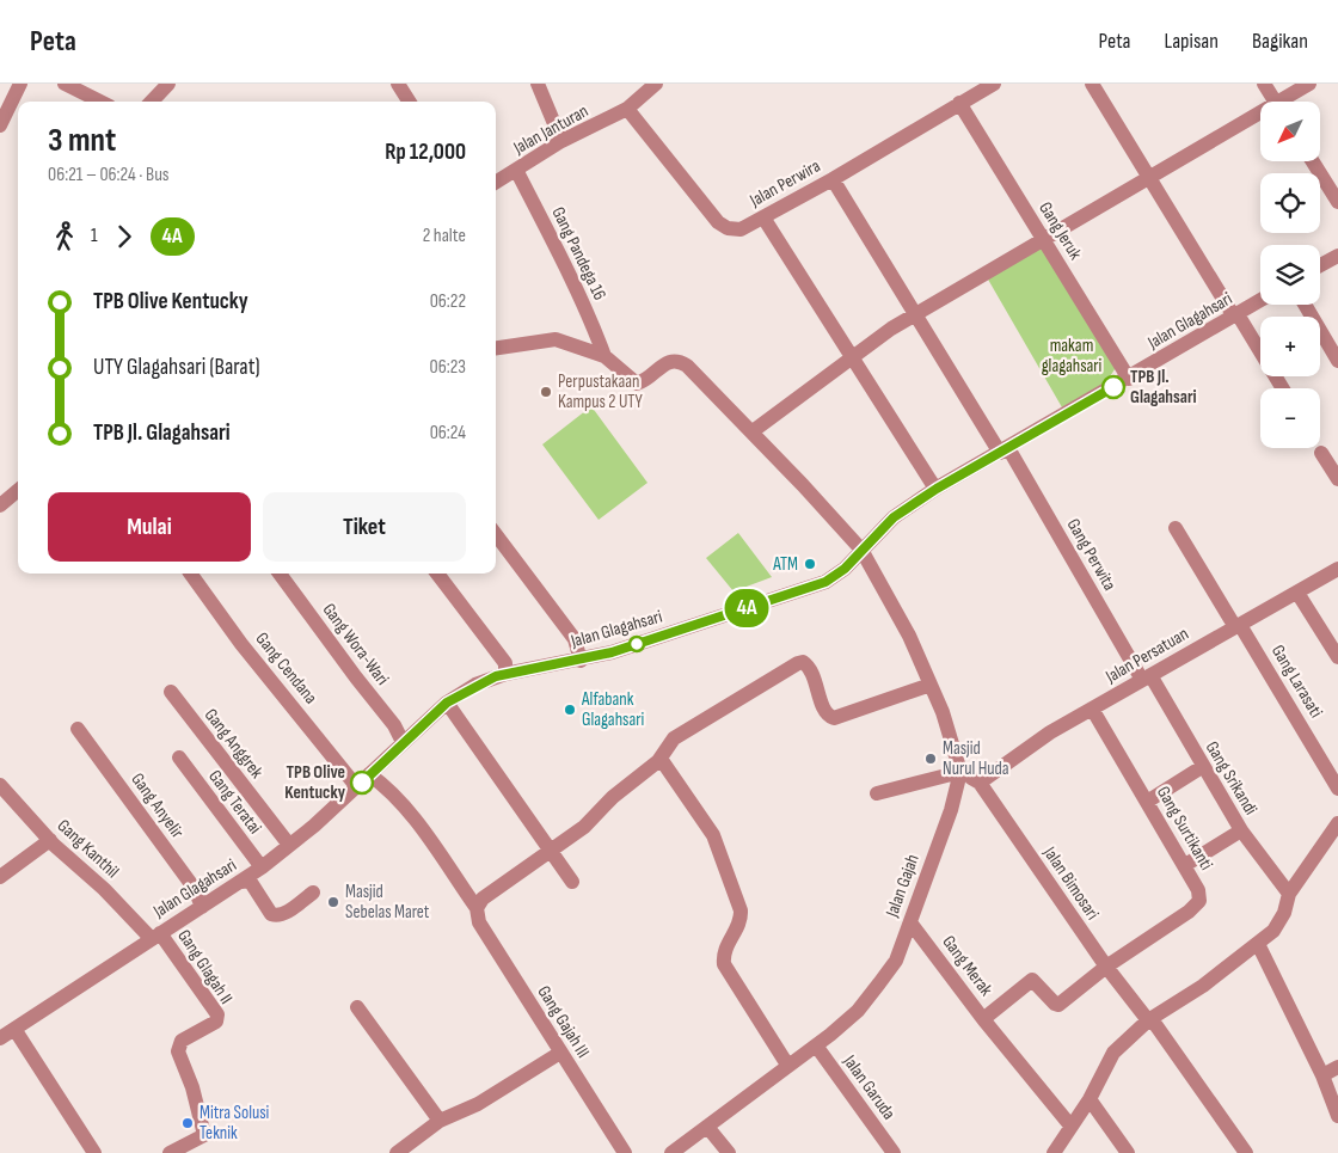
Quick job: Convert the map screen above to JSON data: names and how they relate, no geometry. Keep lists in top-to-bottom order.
{
  "streets": {
    "street": [
      "Jalan Janturan",
      "Jalan Perwira",
      "Gang Jeruk",
      "Gang Pandega 16",
      "Jalan Glagahsari",
      "Gang Perwita",
      "Gang Wora-Wari",
      "Jalan Persatuan",
      "Gang Cendana",
      "Gang Larasati",
      "Gang Anggrek",
      "Gang Srikandi",
      "Gang Teratai",
      "Gang Anyelir",
      "Gang Surtikanti",
      "Gang Kanthil",
      "Jalan Bimosari",
      "Jalan Gajah",
      "Gang Merak",
      "Gang Glagah II",
      "Gang Gajah III",
      "Jalan Garuda"
    ]
  },
  "crossings": [
    ["Jalan Janturan", "Jalan Perwira"],
    ["Jalan Janturan", "Gang Pandega 16"],
    ["Jalan Perwira", "Gang Jeruk"],
    ["Jalan Perwira", "Gang Perwita"],
    ["Gang Jeruk", "Jalan Glagahsari"],
    ["Jalan Glagahsari", "Gang Perwita"],
    ["Jalan Glagahsari", "Gang Wora-Wari"],
    ["Jalan Glagahsari", "Gang Cendana"],
    ["Jalan Glagahsari", "Gang Anggrek"],
    ["Jalan Glagahsari", "Gang Teratai"],
    ["Jalan Glagahsari", "Gang Anyelir"],
    ["Jalan Glagahsari", "Gang Kanthil"],
    ["Jalan Glagahsari", "Gang Glagah II"],
    ["Jalan Glagahsari", "Gang Gajah III"],
    ["Gang Perwita", "Jalan Persatuan"],
    ["Gang Perwita", "Gang Srikandi"],
    ["Jalan Persatuan", "Gang Larasati"],
    ["Jalan Persatuan", "Gang Srikandi"],
    ["Jalan Persatuan", "Gang Surtikanti"],
    ["Jalan Persatuan", "Jalan Bimosari"],
    ["Gang Surtikanti", "Jalan Bimosari"],
    ["Gang Surtikanti", "Gang Merak"],
    ["Gang Kanthil", "Gang Glagah II"],
    ["Jalan Bimosari", "Jalan Gajah"],
    ["Jalan Bimosari", "Gang Merak"],
    ["Jalan Gajah", "Gang Merak"],
    ["Jalan Gajah", "Jalan Garuda"]
  ],
  "parks": ["makam glagahsari"],
  "places": [
    "TPB Jl. Glagahsari",
    "Perpustakaan Kampus 2 UTY",
    "ATM",
    "Alfabank Glagahsari",
    "Masjid Nurul Huda",
    "TPB Olive Kentucky",
    "Masjid Sebelas Maret",
    "Mitra Solusi Teknik"
  ],
  "lines": ["bus line 4A"],
  "north": "bottom left",
  "page": {
    "header": "Peta",
    "nav": ["Peta", "Lapisan", "Bagikan"],
    "on_map": "4A",
    "map_buttons": ["+", "−"],
    "heading": ["3 mnt", "06:21 – 06:24 · Bus", "Rp 12,000"],
    "legs": ["1", "4A", "2 halte"],
    "list": [
      {
        "name": "TPB Olive Kentucky",
        "value": "06:22"
      },
      {
        "name": "UTY Glagahsari (Barat)",
        "value": "06:23"
      },
      {
        "name": "TPB Jl. Glagahsari",
        "value": "06:24"
      }
    ],
    "buttons": ["Mulai", "Tiket"]
  }
}
